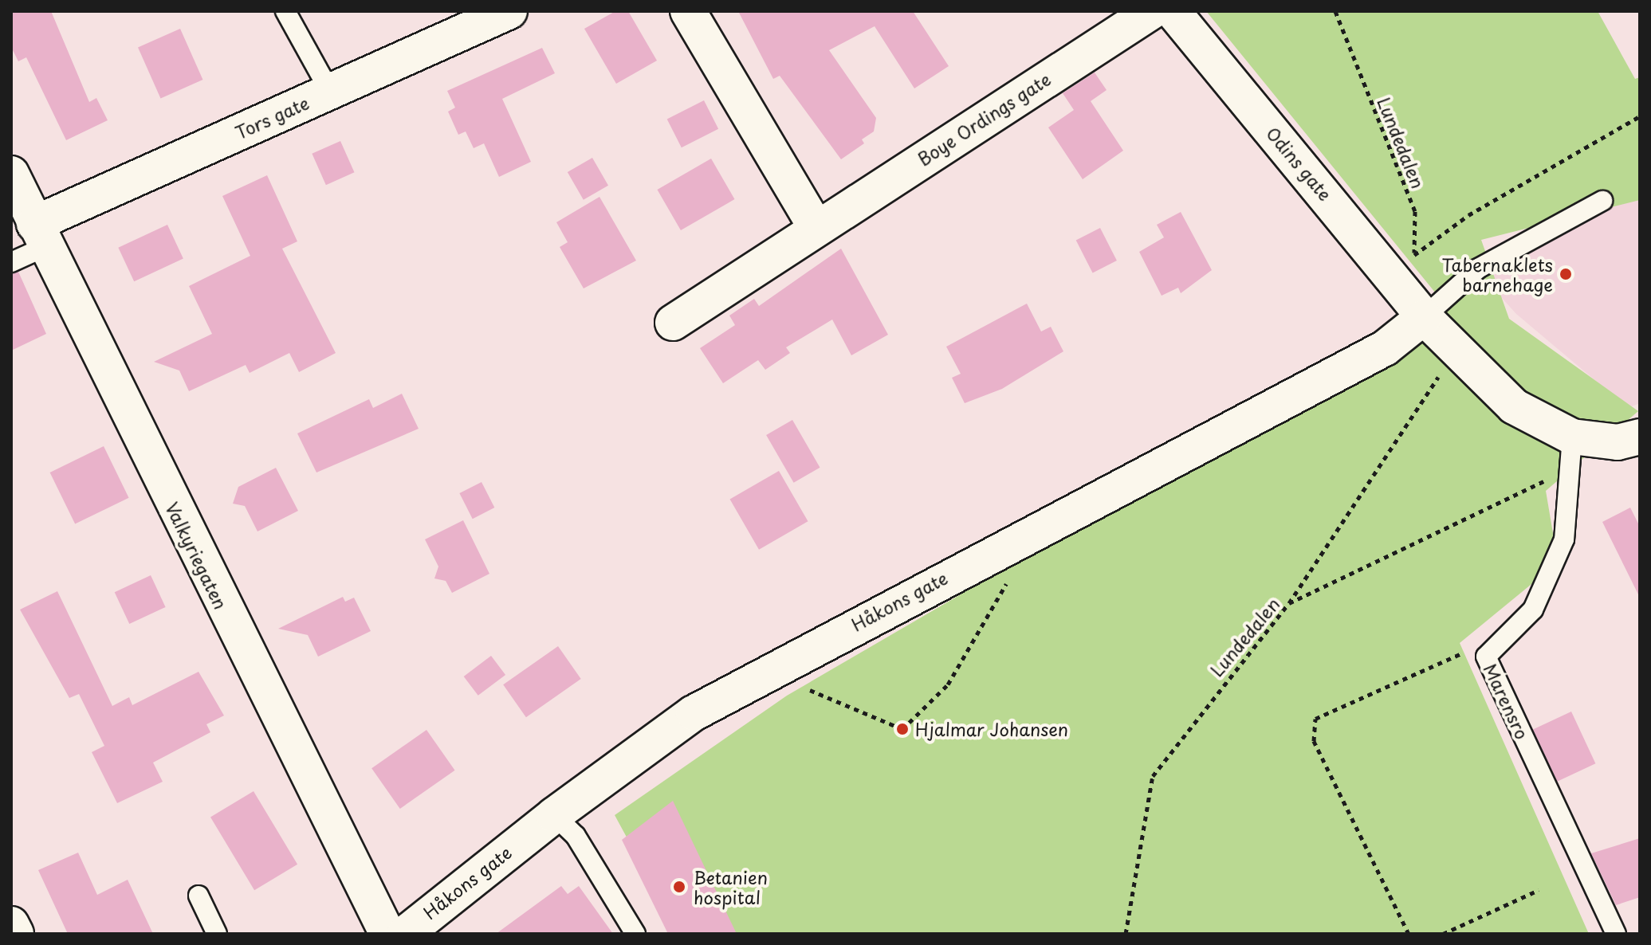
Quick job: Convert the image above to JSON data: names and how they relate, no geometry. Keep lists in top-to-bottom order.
{
  "streets": {
    "street": [
      "Tors gate",
      "Boye Ordings gate",
      "Odins gate",
      "Valkyriegaten",
      "Håkons gate"
    ],
    "lane": ["Marensro"],
    "path": ["Lundedalen"]
  },
  "crossings": [
    ["Tors gate", "Valkyriegaten"],
    ["Odins gate", "Håkons gate"],
    ["Odins gate", "Marensro"]
  ],
  "places": ["Tabernaklets barnehage", "Hjalmar Johansen", "Betanien hospital"]
}
